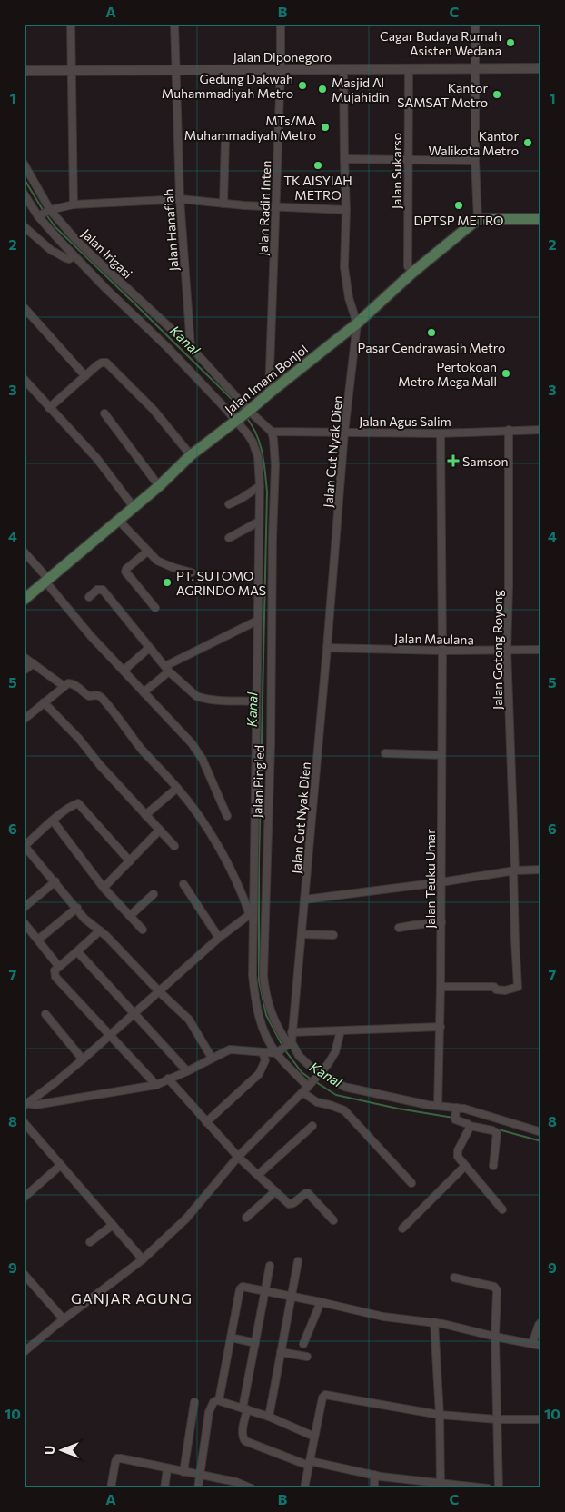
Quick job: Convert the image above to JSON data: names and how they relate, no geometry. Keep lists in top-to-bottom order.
{
  "streets": {
    "main road": ["Jalan Imam Bonjol"],
    "street": [
      "Jalan Diponegoro",
      "Jalan Sukarso",
      "Jalan Radin Inten",
      "Jalan Hanafiah",
      "Jalan Irigasi",
      "Jalan Agus Salim",
      "Jalan Cut Nyak Dien",
      "Jalan Maulana",
      "Jalan Gotong Royong",
      "Jalan Pingled",
      "Jalan Teuku Umar"
    ]
  },
  "crossings": [
    ["Jalan Diponegoro", "Jalan Sukarso"],
    ["Jalan Diponegoro", "Jalan Radin Inten"],
    ["Jalan Diponegoro", "Jalan Hanafiah"],
    ["Jalan Sukarso", "Jalan Imam Bonjol"],
    ["Jalan Radin Inten", "Jalan Imam Bonjol"],
    ["Jalan Hanafiah", "Jalan Irigasi"],
    ["Jalan Imam Bonjol", "Jalan Cut Nyak Dien"],
    ["Jalan Agus Salim", "Jalan Cut Nyak Dien"],
    ["Jalan Agus Salim", "Jalan Gotong Royong"],
    ["Jalan Agus Salim", "Jalan Pingled"],
    ["Jalan Agus Salim", "Jalan Teuku Umar"],
    ["Jalan Cut Nyak Dien", "Jalan Maulana"],
    ["Jalan Cut Nyak Dien", "Jalan Pingled"],
    ["Jalan Maulana", "Jalan Gotong Royong"],
    ["Jalan Maulana", "Jalan Teuku Umar"],
    ["Jalan Gotong Royong", "Jalan Teuku Umar"]
  ],
  "districts": ["GANJAR AGUNG"],
  "water": ["Kanal"],
  "places": {
    "other": [
      "Cagar Budaya Rumah Asisten Wedana",
      "Gedung Dakwah Muhammadiyah Metro",
      "Masjid Al Mujahidin",
      "Kantor SAMSAT Metro",
      "MTs/MA Muhammadiyah Metro",
      "Kantor Walikota Metro",
      "TK AISYIAH METRO",
      "DPTSP METRO",
      "Pasar Cendrawasih Metro",
      "Pertokoan Metro Mega Mall",
      "PT. SUTOMO AGRINDO MAS"
    ],
    "health": ["Samson"]
  },
  "north": "left",
  "grid": {
    "columns": ["A", "B", "C"],
    "rows": [
      "1",
      "2",
      "3",
      "4",
      "5",
      "6",
      "7",
      "8",
      "9",
      "10"
    ]
  }
}
